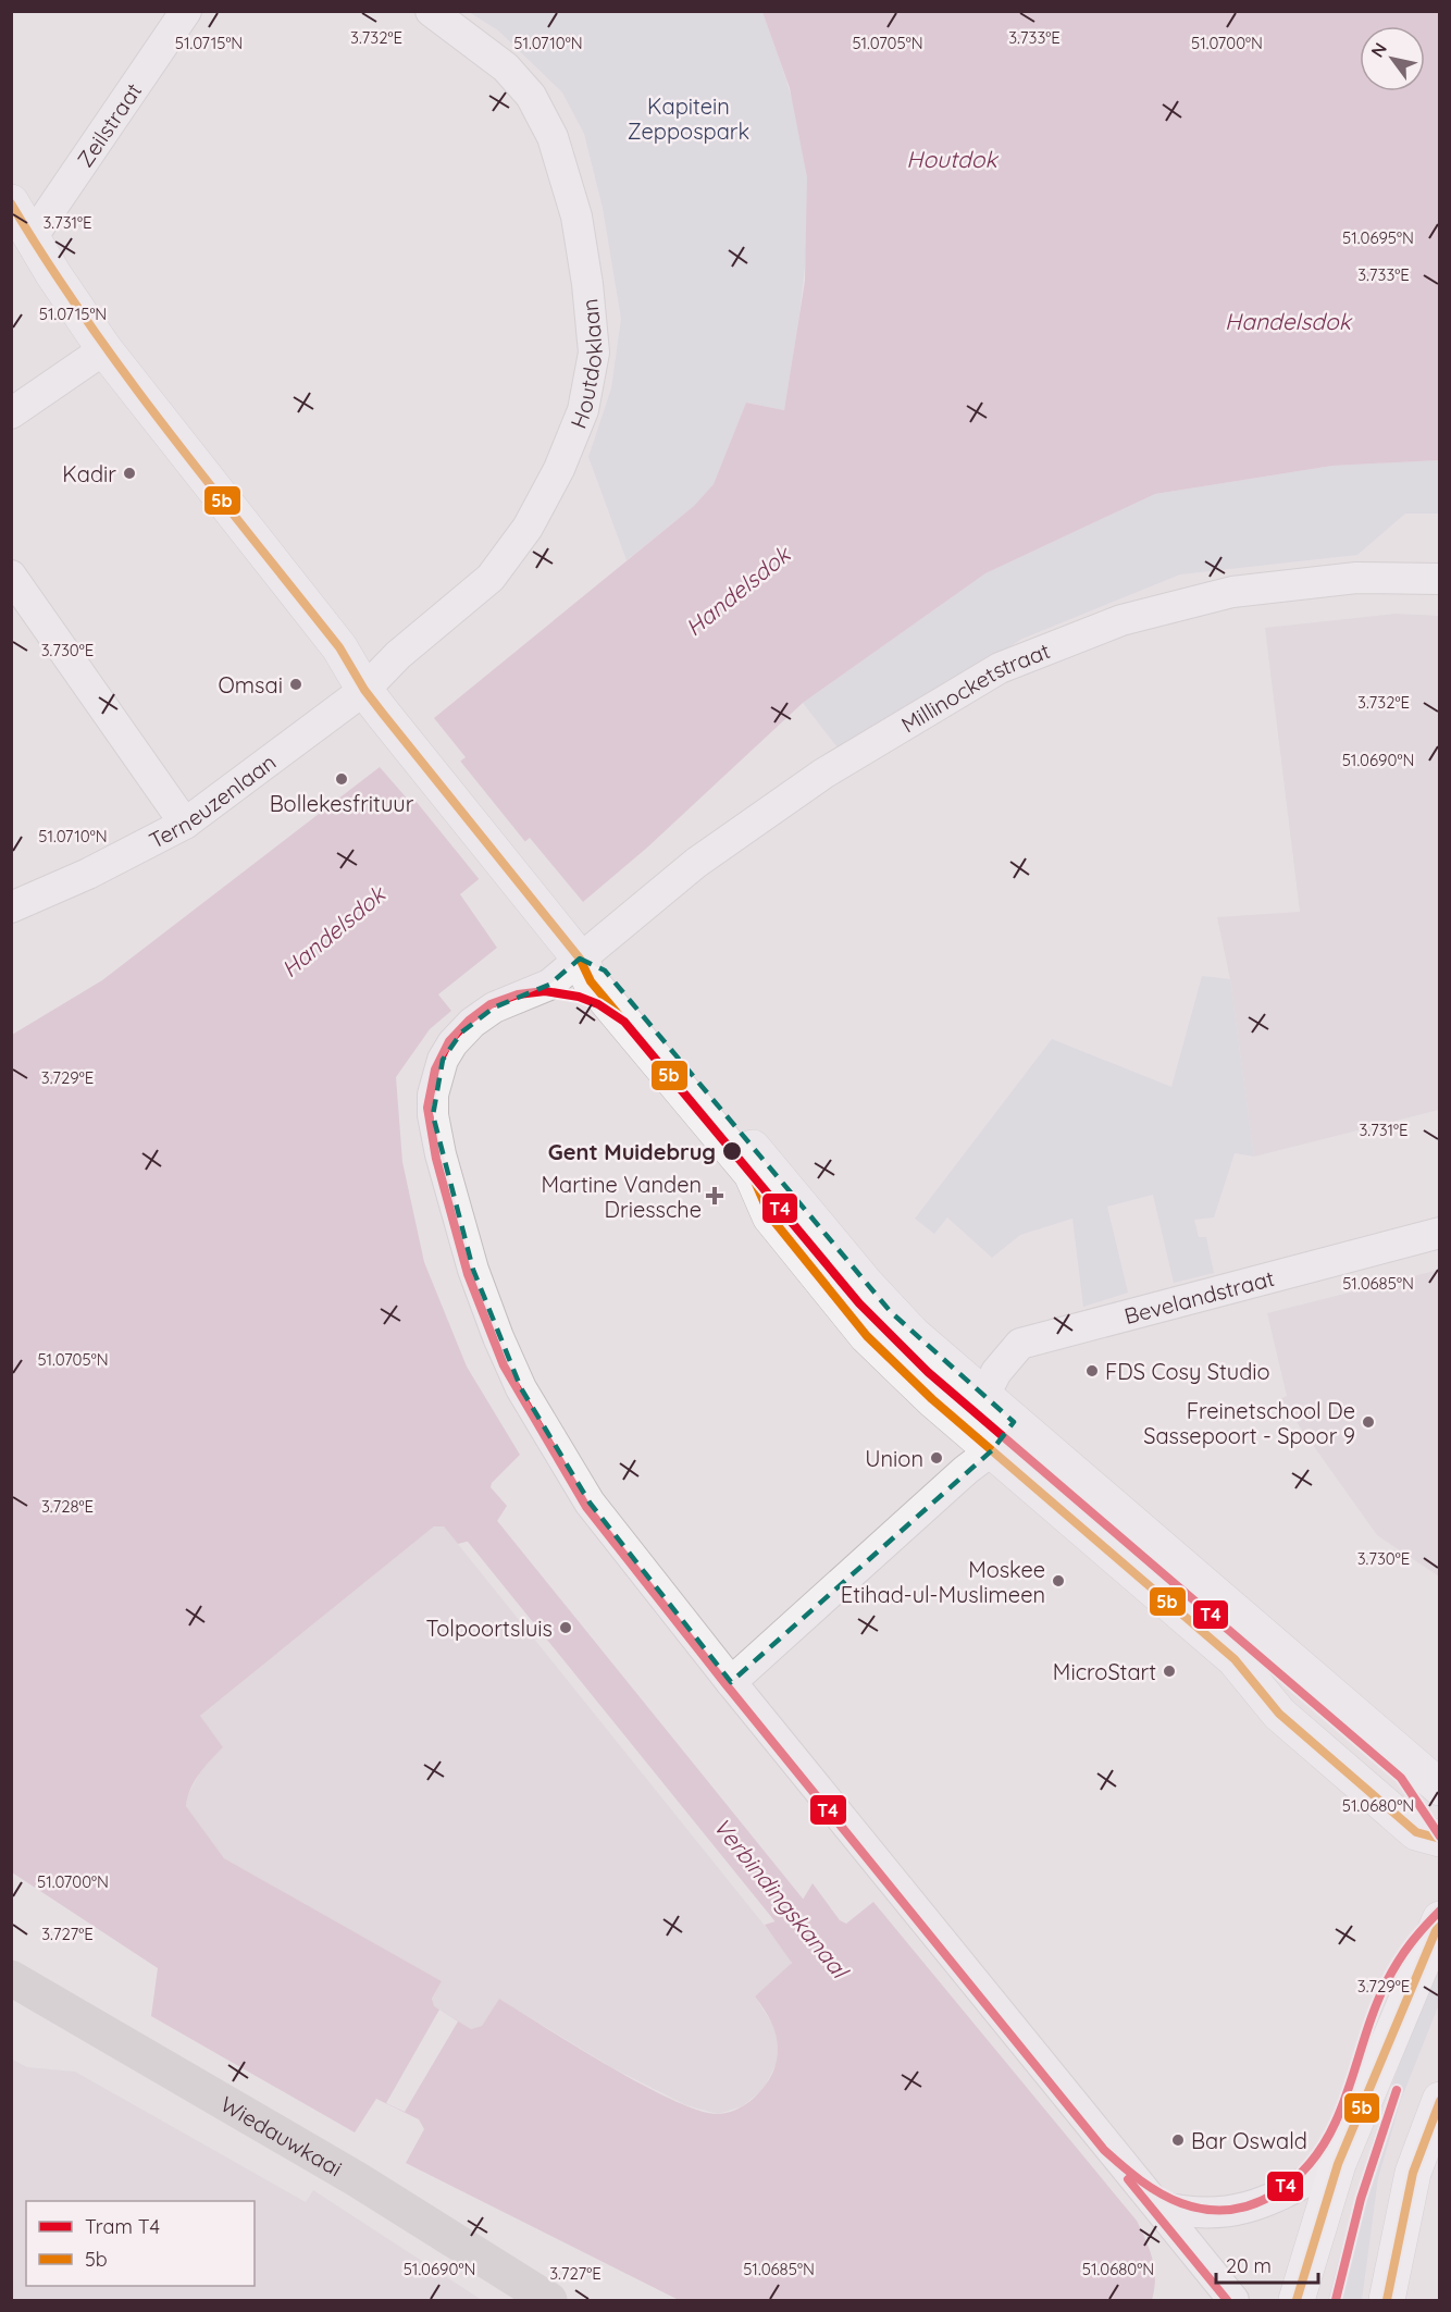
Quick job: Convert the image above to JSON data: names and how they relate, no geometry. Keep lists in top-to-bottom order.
{
  "streets": {
    "main road": ["Wiedauwkaai"],
    "street": [
      "Zeilstraat",
      "Houtdoklaan",
      "Millinocketstraat",
      "Terneuzenlaan",
      "Bevelandstraat"
    ]
  },
  "crossings": [
    ["Houtdoklaan", "Terneuzenlaan"]
  ],
  "water": ["Houtdok", "Handelsdok", "Verbindingskanaal"],
  "parks": ["Kapitein Zeppospark"],
  "places": {
    "other": [
      "Kadir",
      "Omsai",
      "Bollekesfrituur",
      "Gent Muidebrug",
      "FDS Cosy Studio",
      "Freinetschool De Sassepoort - Spoor 9",
      "Union",
      "Moskee Etihad-ul-Muslimeen",
      "Tolpoortsluis",
      "MicroStart",
      "Bar Oswald"
    ],
    "health": ["Martine Vanden Driessche"]
  },
  "lines": ["transit line 5b", "tram line T4"],
  "legend": ["Tram T4", "5b"],
  "scale_bar": "20 m",
  "north": "top left",
  "coordinates": [
    "3.732°E",
    "3.733°E",
    "51.0715°N",
    "51.0710°N",
    "51.0705°N",
    "51.0700°N",
    "3.731°E",
    "51.0695°N",
    "3.730°E",
    "51.0690°N",
    "3.729°E",
    "51.0685°N",
    "3.728°E",
    "51.0680°N",
    "3.727°E"
  ]
}
